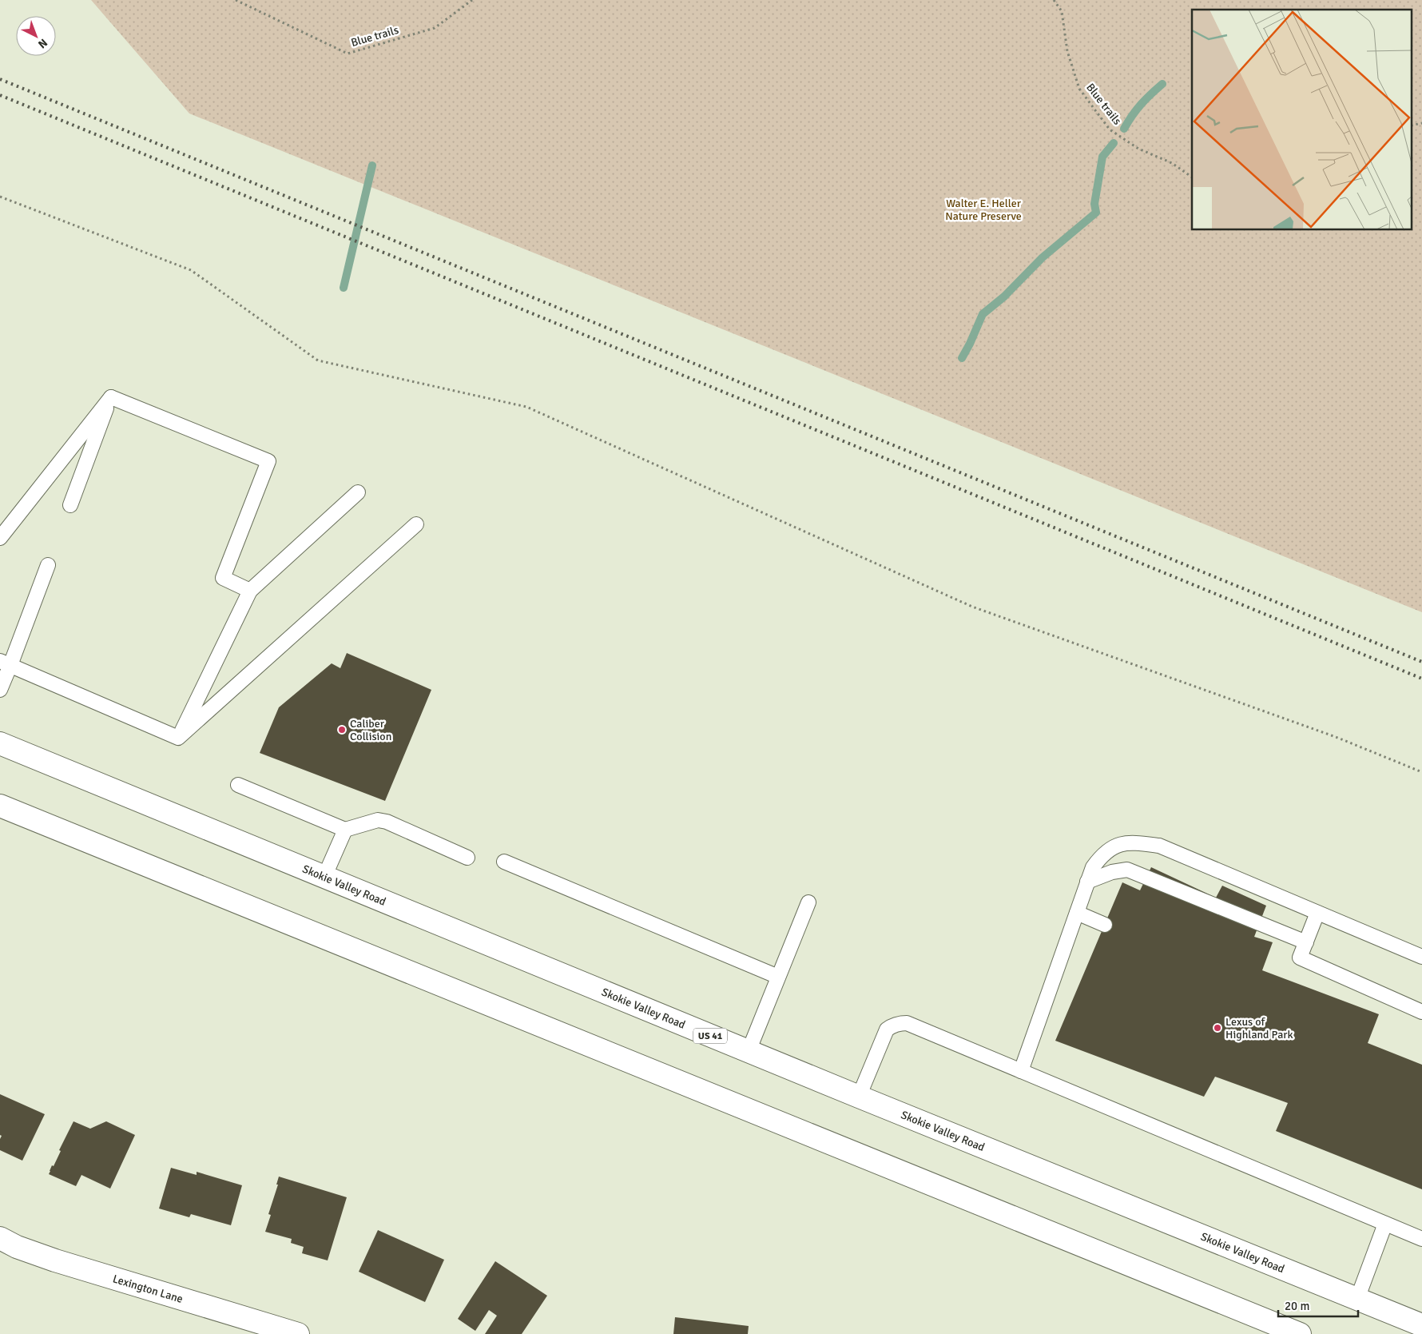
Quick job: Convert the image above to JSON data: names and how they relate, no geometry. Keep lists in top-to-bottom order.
{
  "streets": {
    "main road": ["Skokie Valley Road", "US 41", "Lexington Lane"],
    "path": ["Blue trails"]
  },
  "parks": ["Walter E. Heller Nature Preserve"],
  "places": ["Caliber Collision", "Lexus of Highland Park"],
  "scale_bar": "20 m",
  "north": "bottom right"
}
